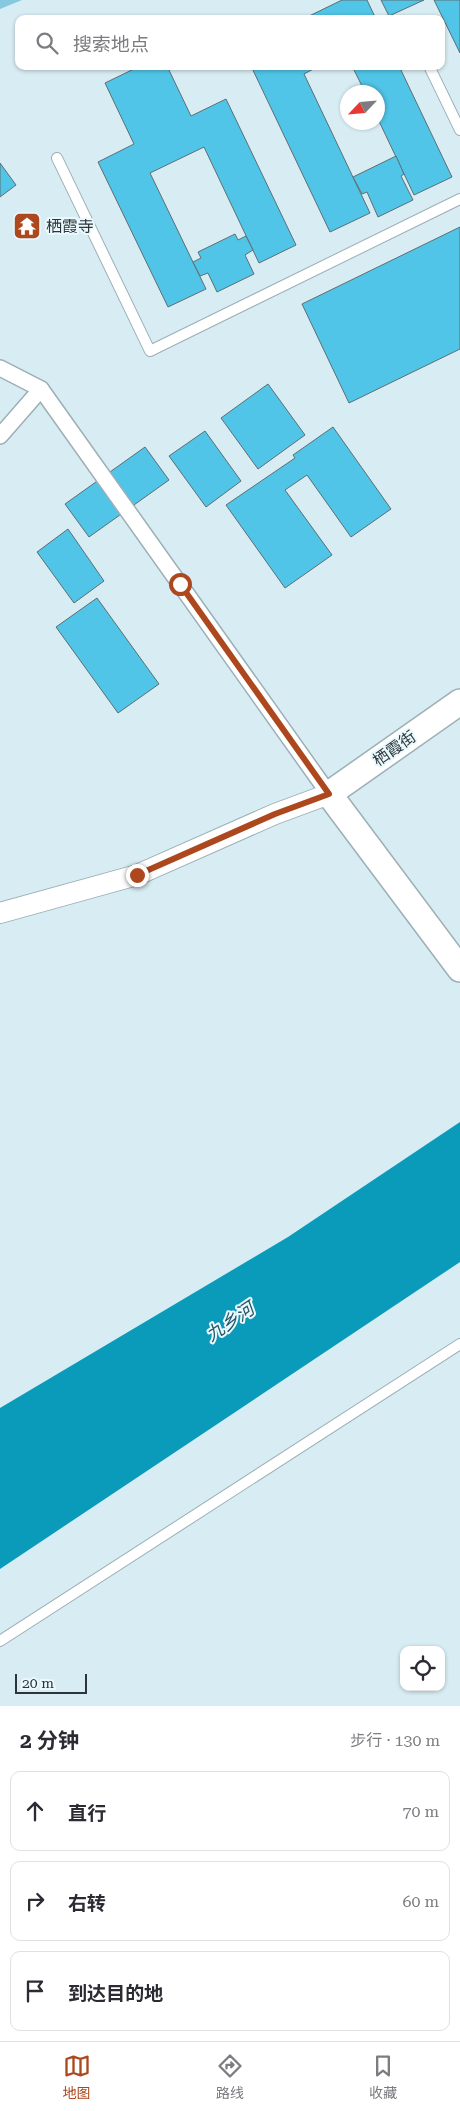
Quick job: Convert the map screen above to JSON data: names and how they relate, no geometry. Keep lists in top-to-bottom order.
{
  "streets": {
    "street": ["栖霞街"]
  },
  "water": ["九乡河"],
  "places": {
    "temple": ["栖霞寺"]
  },
  "scale_bar": "20 m",
  "north": "bottom left",
  "page": {
    "search": "搜索地点",
    "scale": "20 m",
    "heading": ["2 分钟", "步行 · 130 m"],
    "list": [
      ["直行", "70 m"],
      ["右转", "60 m"],
      "到达目的地"
    ],
    "nav": ["地图", "路线", "收藏"]
  }
}
